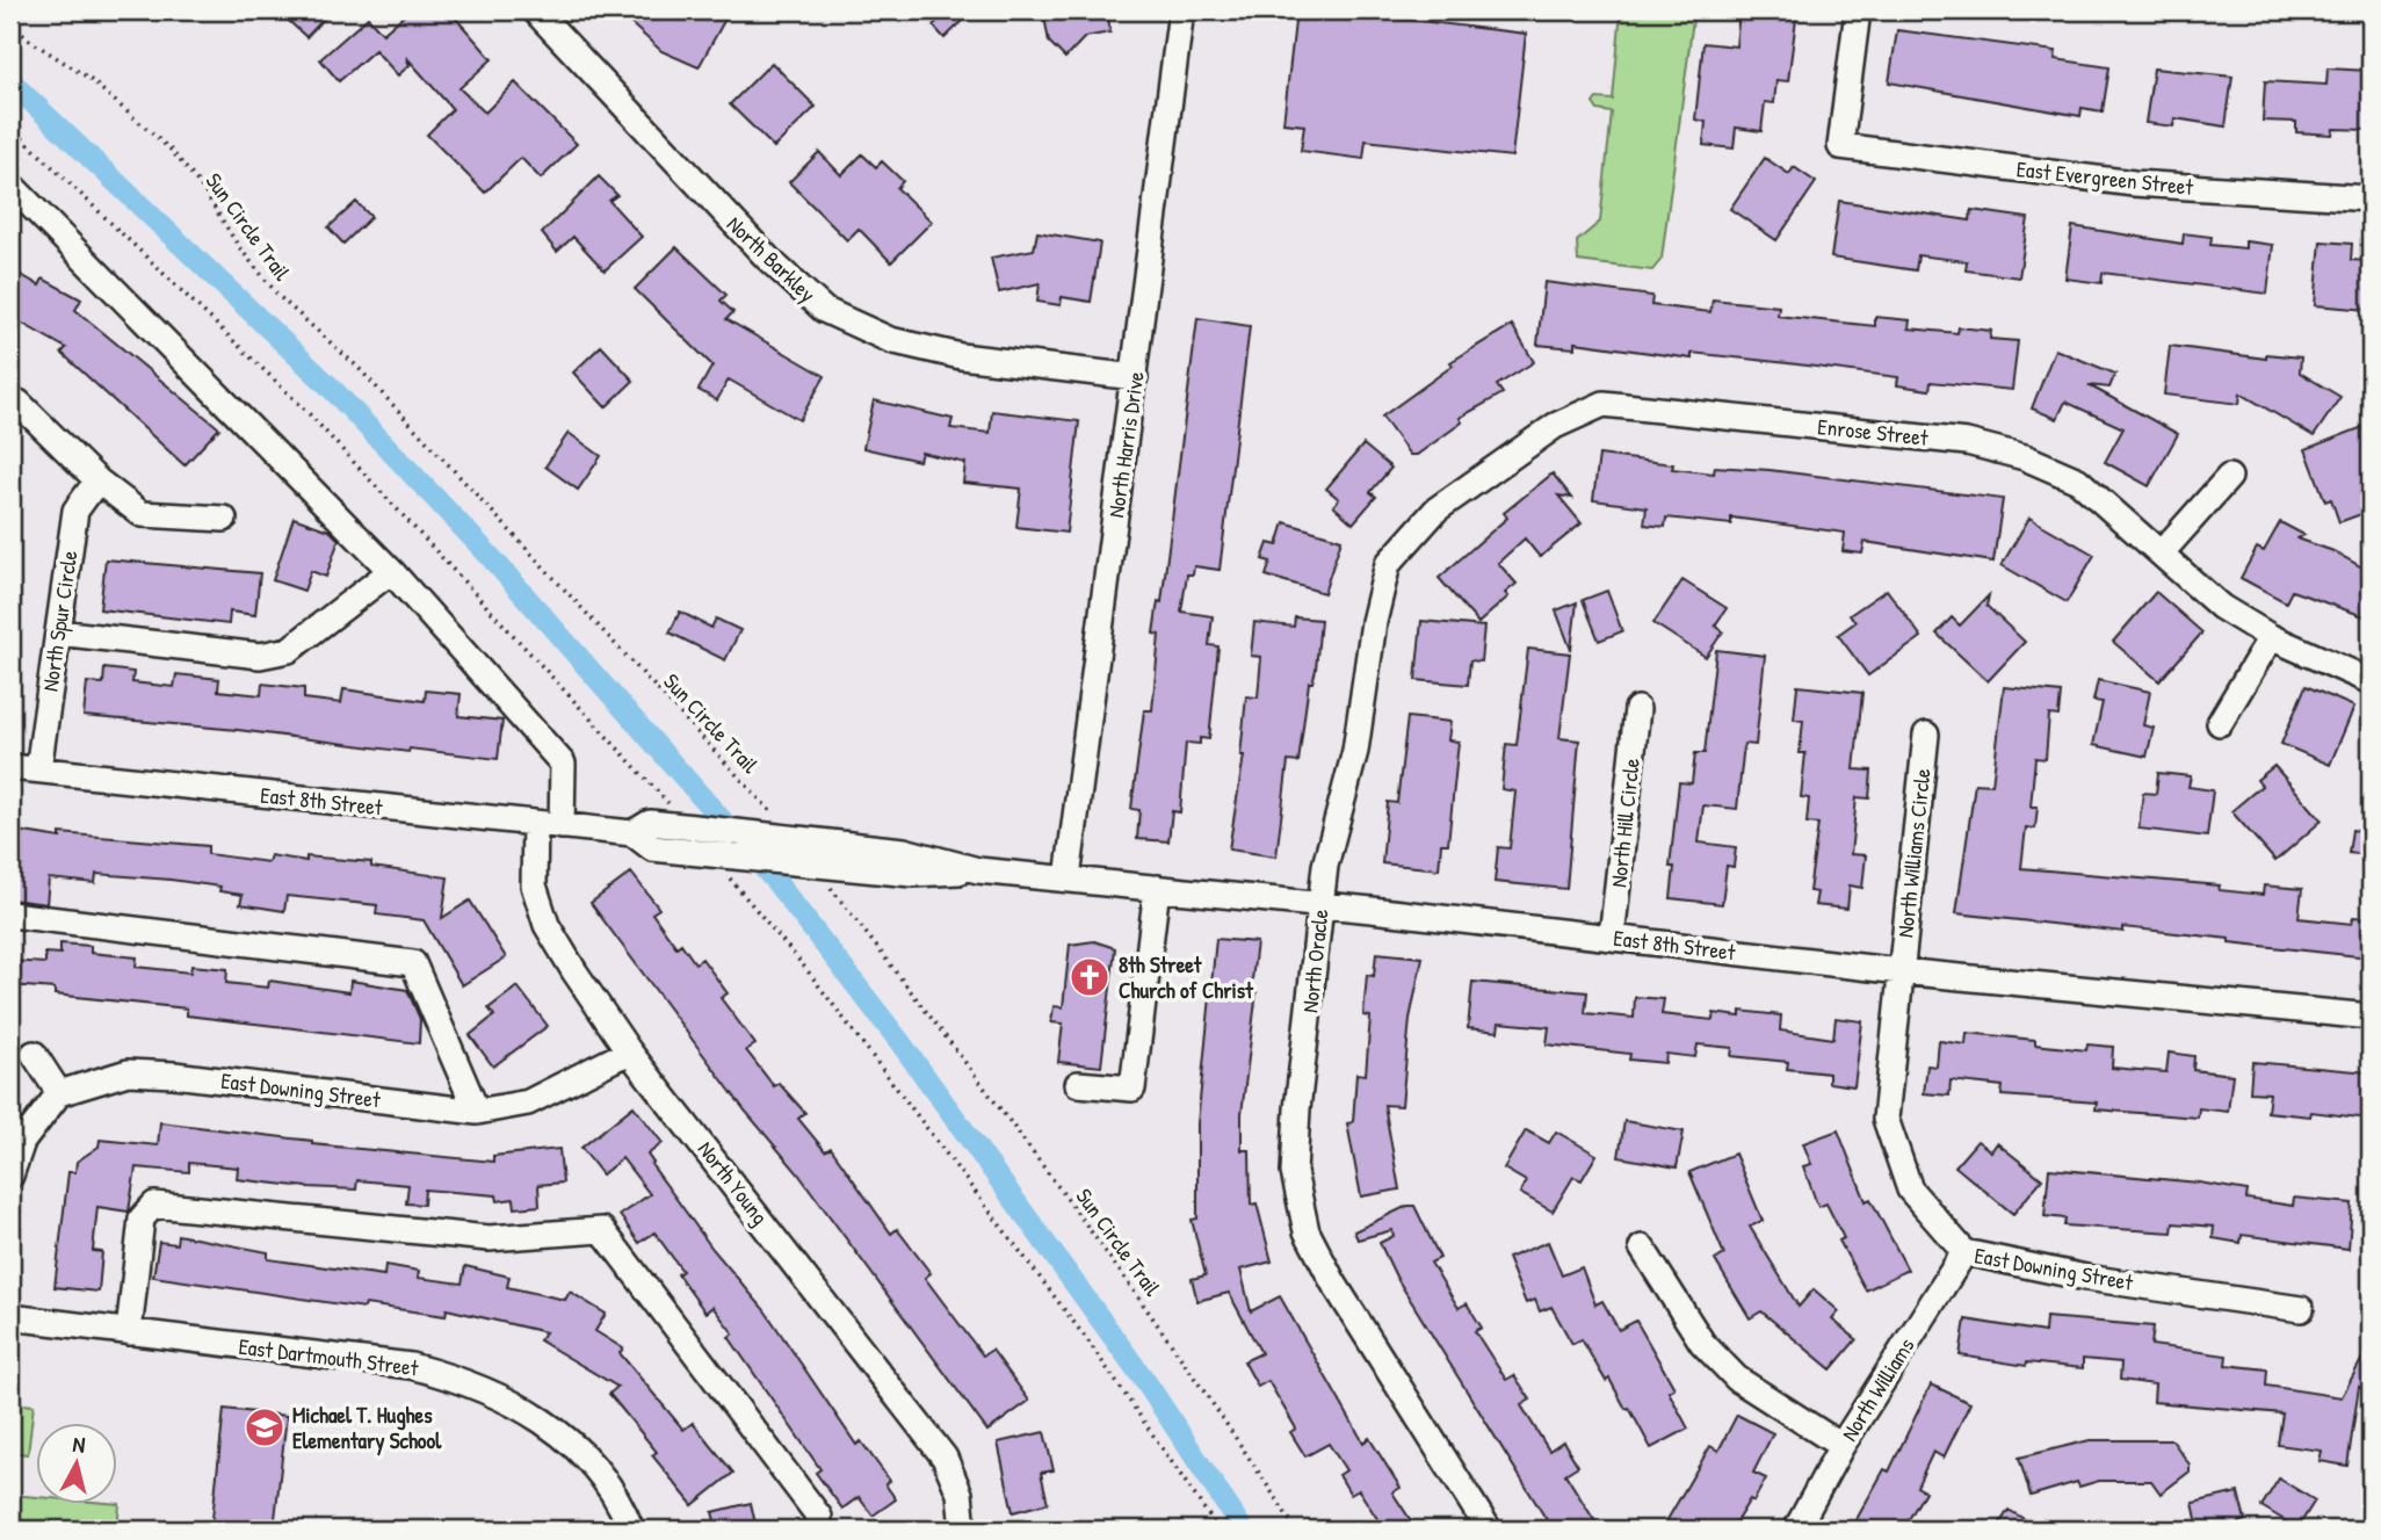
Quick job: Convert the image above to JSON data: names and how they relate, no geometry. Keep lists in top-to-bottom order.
{
  "streets": {
    "street": [
      "East Evergreen Street",
      "North Barkley",
      "Enrose Street",
      "North Harris Drive",
      "North Spur Circle",
      "East 8th Street",
      "North Hill Circle",
      "North Williams Circle",
      "North Oracle",
      "East Downing Street",
      "North Young",
      "East Dartmouth Street",
      "North Williams"
    ],
    "path": ["Sun Circle Trail"]
  },
  "crossings": [
    ["Sun Circle Trail", "East 8th Street"],
    ["North Barkley", "North Harris Drive"],
    ["Enrose Street", "North Oracle"],
    ["North Harris Drive", "East 8th Street"],
    ["North Spur Circle", "East 8th Street"],
    ["East 8th Street", "North Hill Circle"],
    ["East 8th Street", "North Williams Circle"],
    ["East 8th Street", "North Oracle"],
    ["East 8th Street", "East Downing Street"],
    ["East 8th Street", "North Young"],
    ["North Williams Circle", "East Downing Street"],
    ["East Downing Street", "North Young"],
    ["East Downing Street", "North Williams"]
  ],
  "places": {
    "church": ["8th Street Church of Christ"],
    "school or university": ["Michael T. Hughes Elementary School"]
  },
  "north": "top"
}
